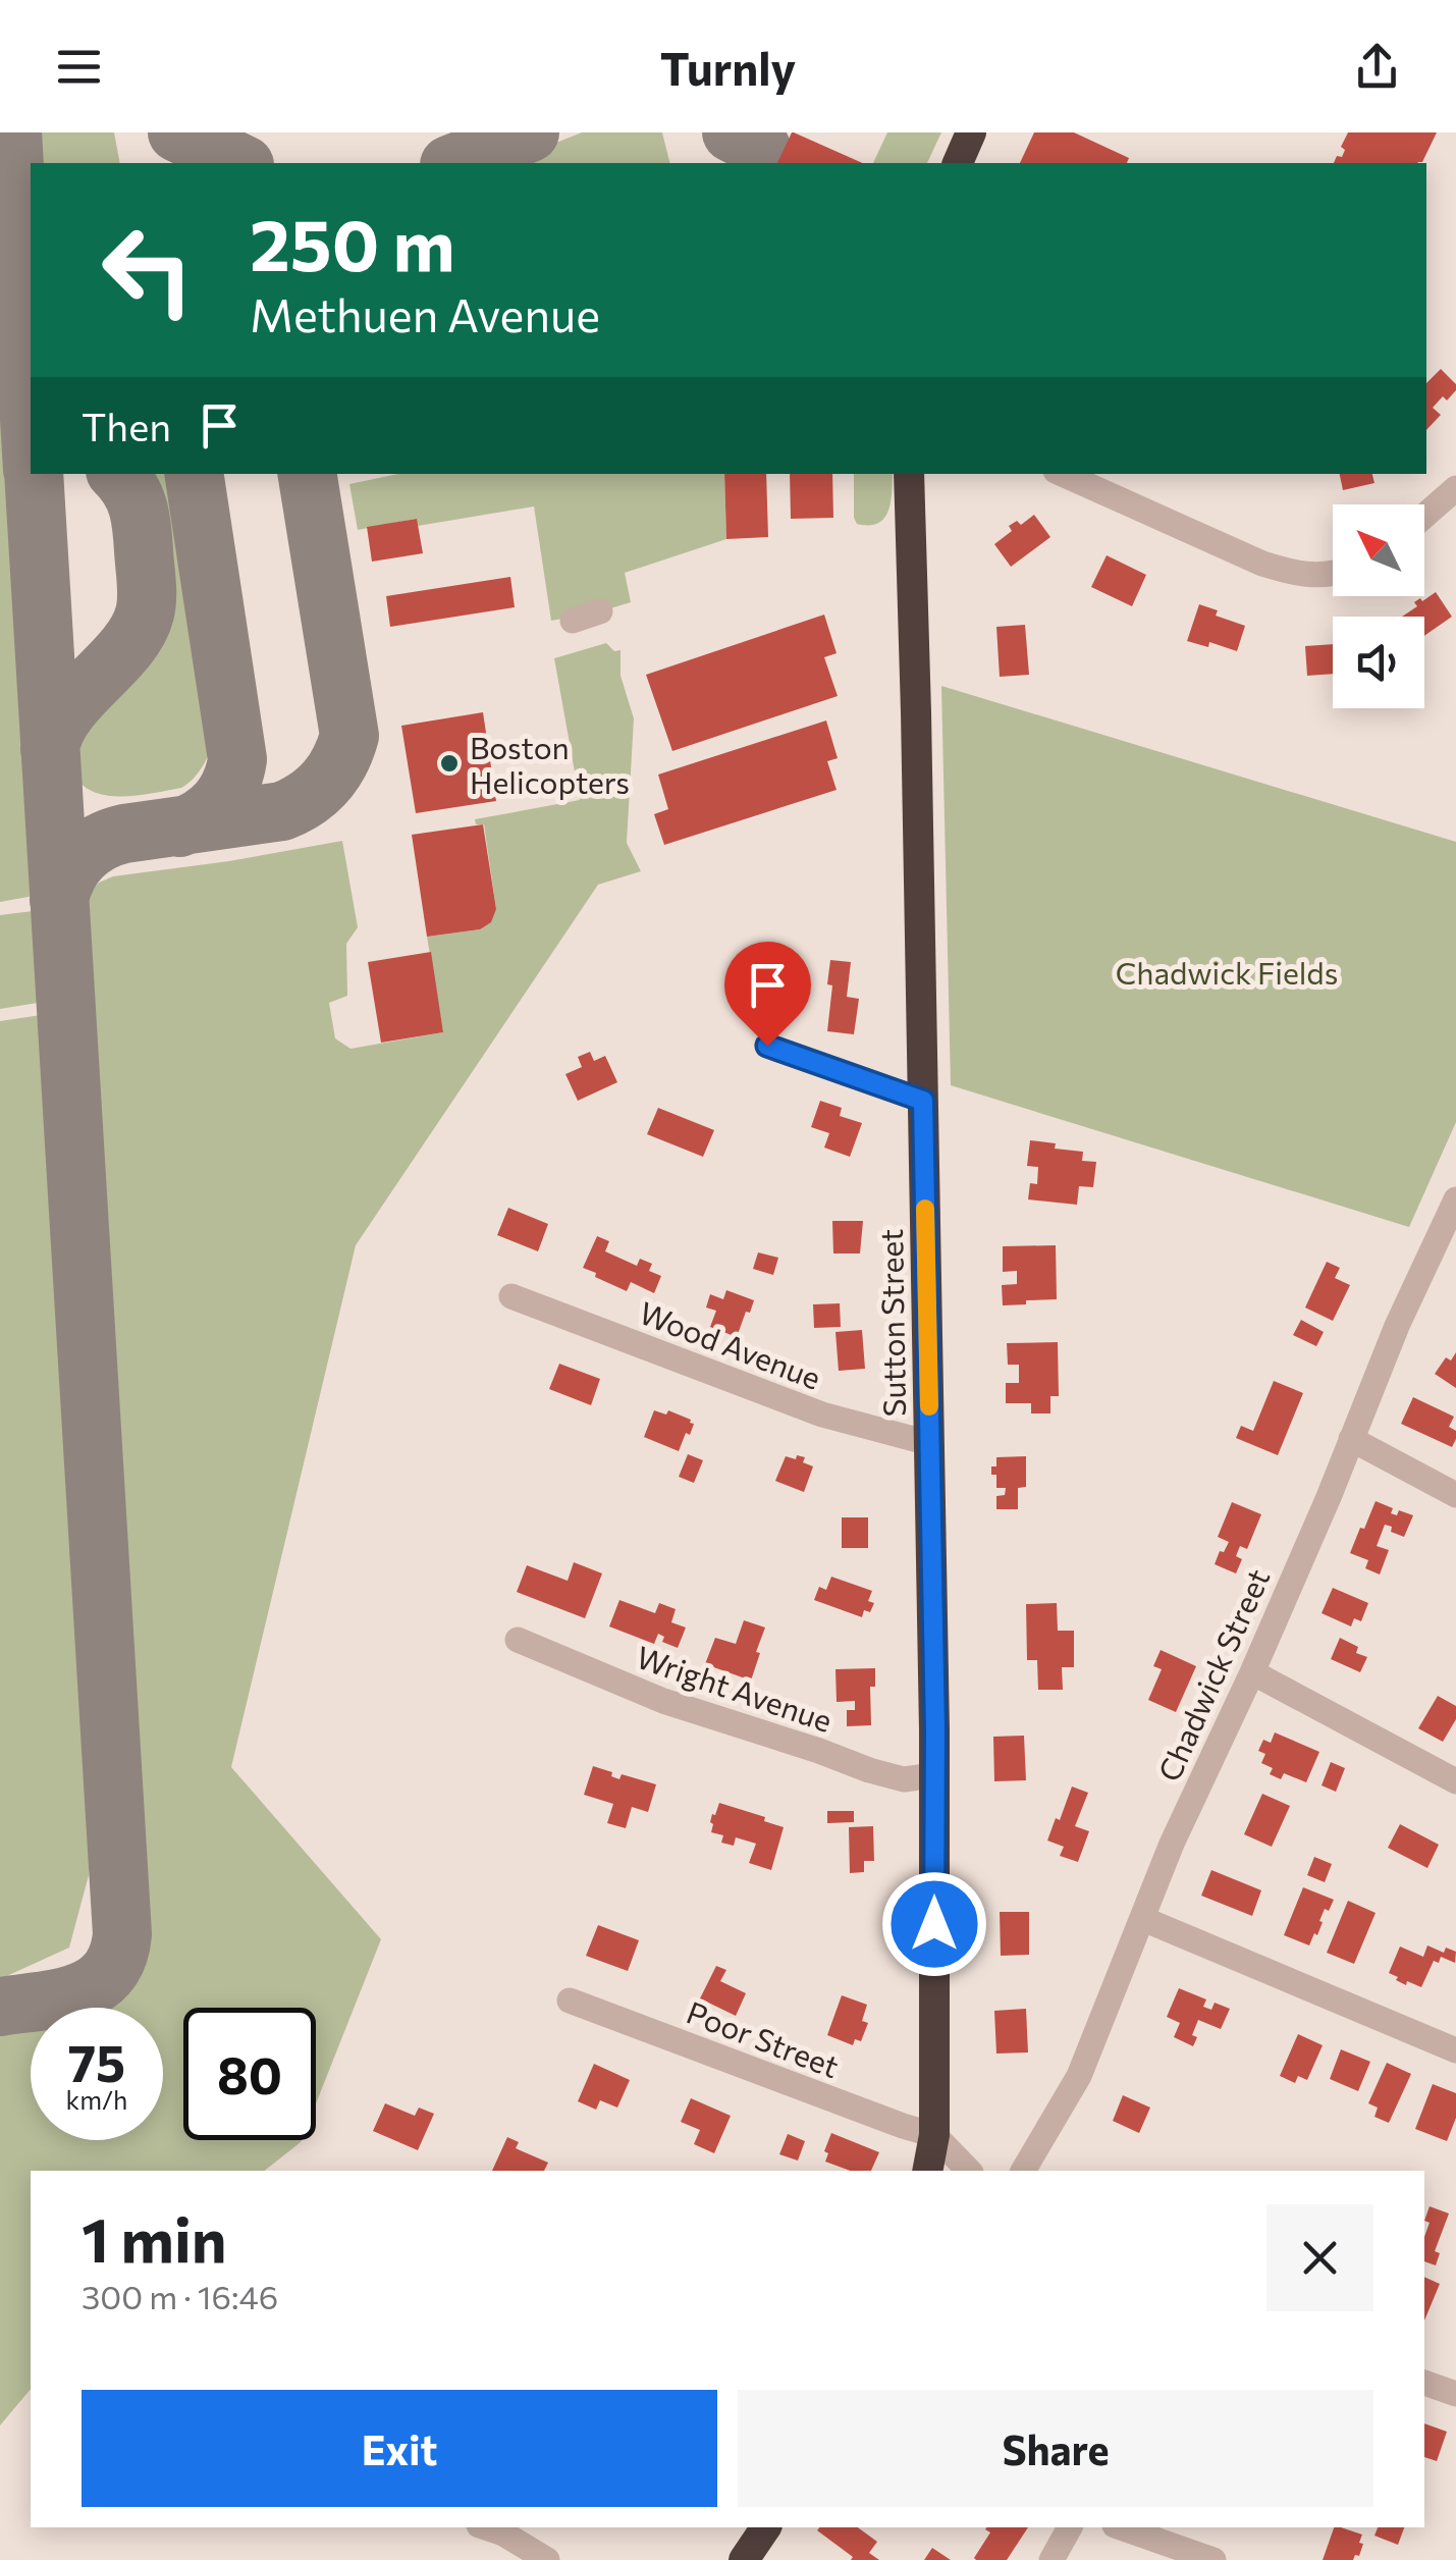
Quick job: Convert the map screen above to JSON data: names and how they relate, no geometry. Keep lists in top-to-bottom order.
{
  "streets": {
    "highway": ["Sutton Street"],
    "street": [
      "Wood Avenue",
      "Chadwick Street",
      "Wright Avenue",
      "Poor Street"
    ]
  },
  "crossings": [
    ["Sutton Street", "Wood Avenue"],
    ["Sutton Street", "Wright Avenue"],
    ["Sutton Street", "Poor Street"]
  ],
  "parks": ["Chadwick Fields"],
  "places": ["Boston Helicopters"],
  "north": "top left",
  "page": {
    "header": "Turnly",
    "turn": ["250 m", "Methuen Avenue"],
    "then": "Then",
    "speed": "75 km/h",
    "limit": "80",
    "heading": ["1 min", "300 m · 16:46"],
    "buttons": ["Exit", "Share"]
  }
}
